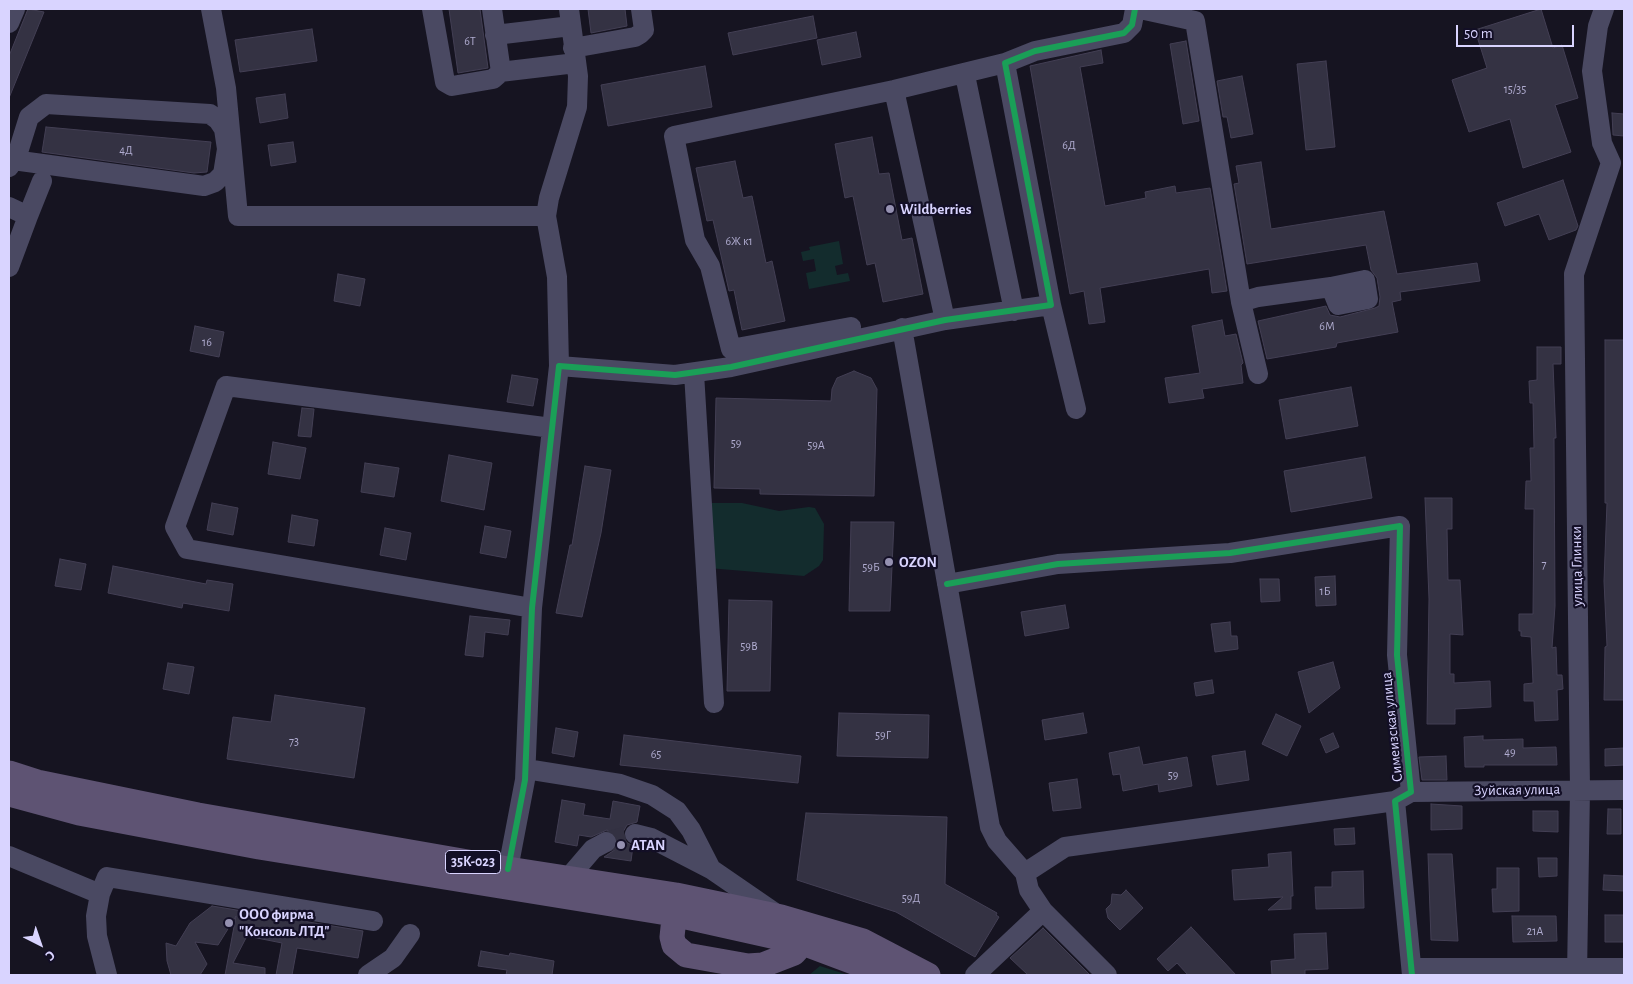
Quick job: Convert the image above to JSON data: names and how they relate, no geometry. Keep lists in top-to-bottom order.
{
  "streets": {
    "main road": ["35К-023"],
    "street": ["улица Глинки", "Симеизская улица", "Зуйская улица"]
  },
  "crossings": [
    ["улица Глинки", "Зуйская улица"],
    ["Симеизская улица", "Зуйская улица"]
  ],
  "places": [
    "Wildberries",
    "OZON",
    "ATAN",
    "ООО фирма \"Консоль ЛТД\""
  ],
  "house_numbers": [
    "6Т",
    "15/35",
    "6Д",
    "4Д",
    "6Ж к1",
    "6М",
    "16",
    "59",
    "59А",
    "7",
    "59Б",
    "1Б",
    "59В",
    "59Г",
    "73",
    "49",
    "65",
    "59",
    "59Д",
    "21А"
  ],
  "scale_bar": "50 m",
  "north": "bottom right"
}
